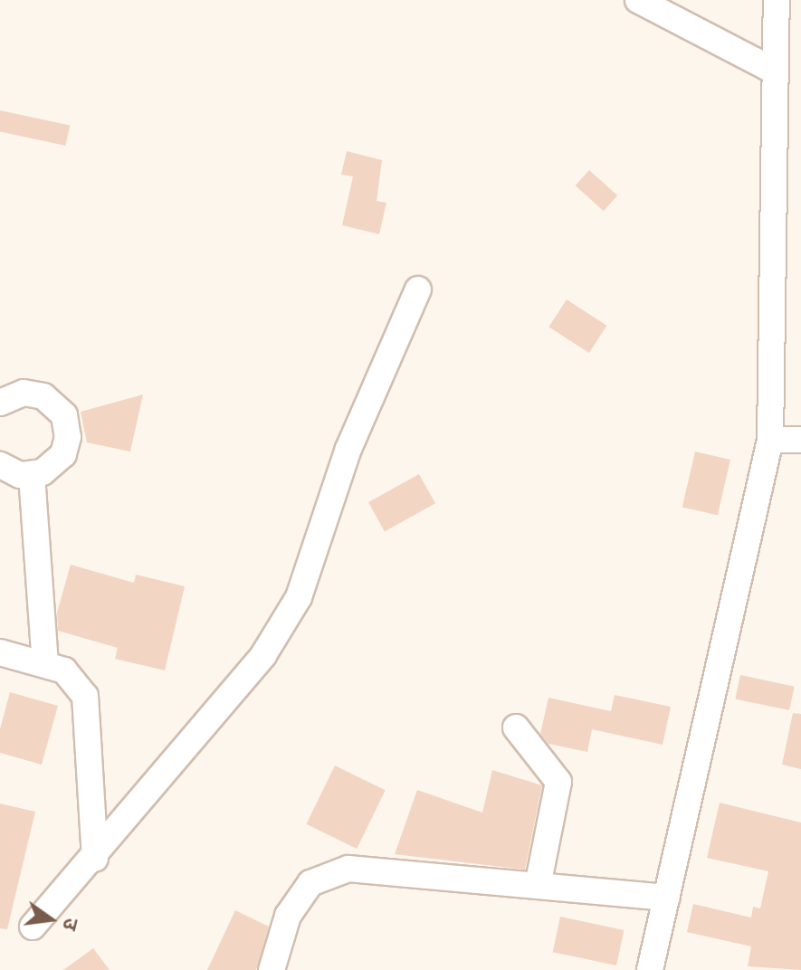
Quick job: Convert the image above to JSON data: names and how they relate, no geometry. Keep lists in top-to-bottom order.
{
  "north": "right"
}
